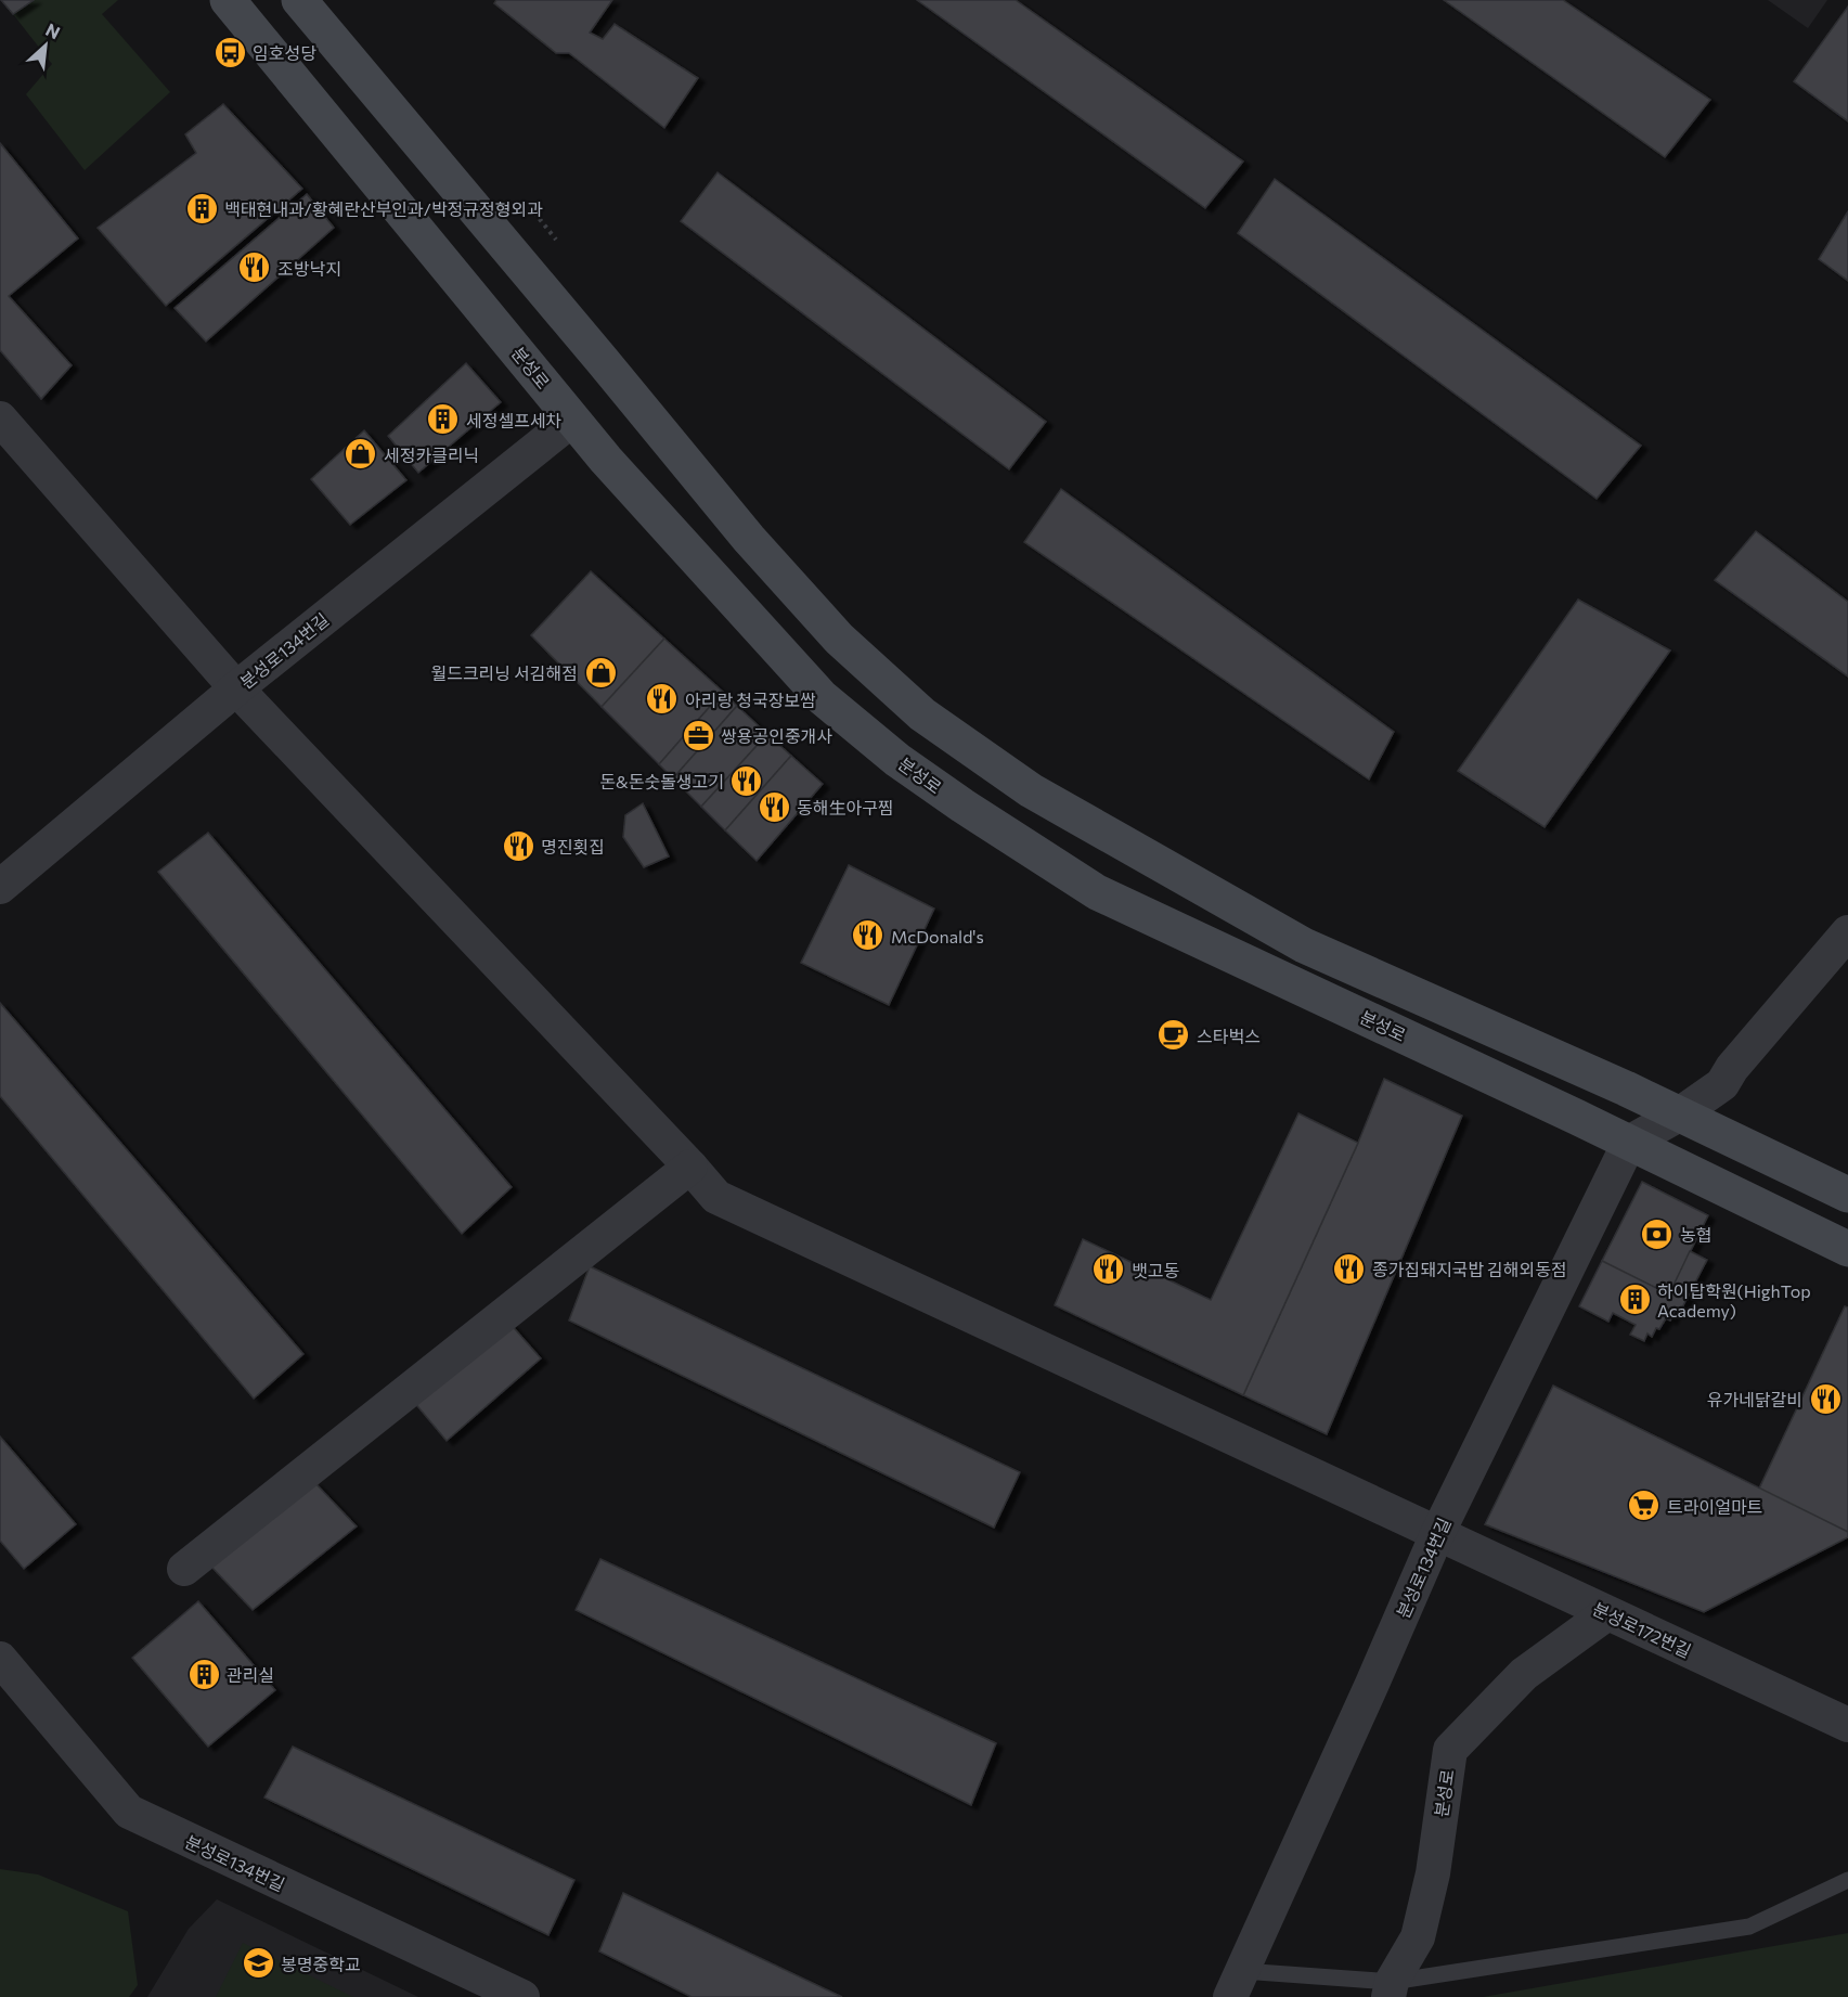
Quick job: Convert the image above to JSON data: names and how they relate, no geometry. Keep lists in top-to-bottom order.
{
  "streets": {
    "main road": ["분성로"],
    "street": ["분성로134번길", "분성로172번길"]
  },
  "crossings": [
    ["분성로", "분성로134번길"],
    ["분성로", "분성로172번길"],
    ["분성로134번길", "분성로172번길"]
  ],
  "places": {
    "bus stop": ["임호성당"],
    "building": [
      "백태현내과/황혜란산부인과/박정규정형외과",
      "세정셀프세차",
      "하이탑학원(HighTop Academy)",
      "관리실"
    ],
    "restaurant": [
      "조방낙지",
      "아리랑 청국장보쌈",
      "돈&돈숫돌생고기",
      "동해生아구찜",
      "명진횟집",
      "McDonald's",
      "종가집돼지국밥 김해외동점",
      "뱃고동",
      "유가네닭갈비"
    ],
    "shop": ["세정카클리닉", "월드크리닝 서김해점"],
    "office": ["쌍용공인중개사"],
    "cafe": ["스타벅스"],
    "bank": ["농협"],
    "supermarket": ["트라이얼마트"],
    "school or university": ["봉명중학교"]
  },
  "north": "top right"
}
